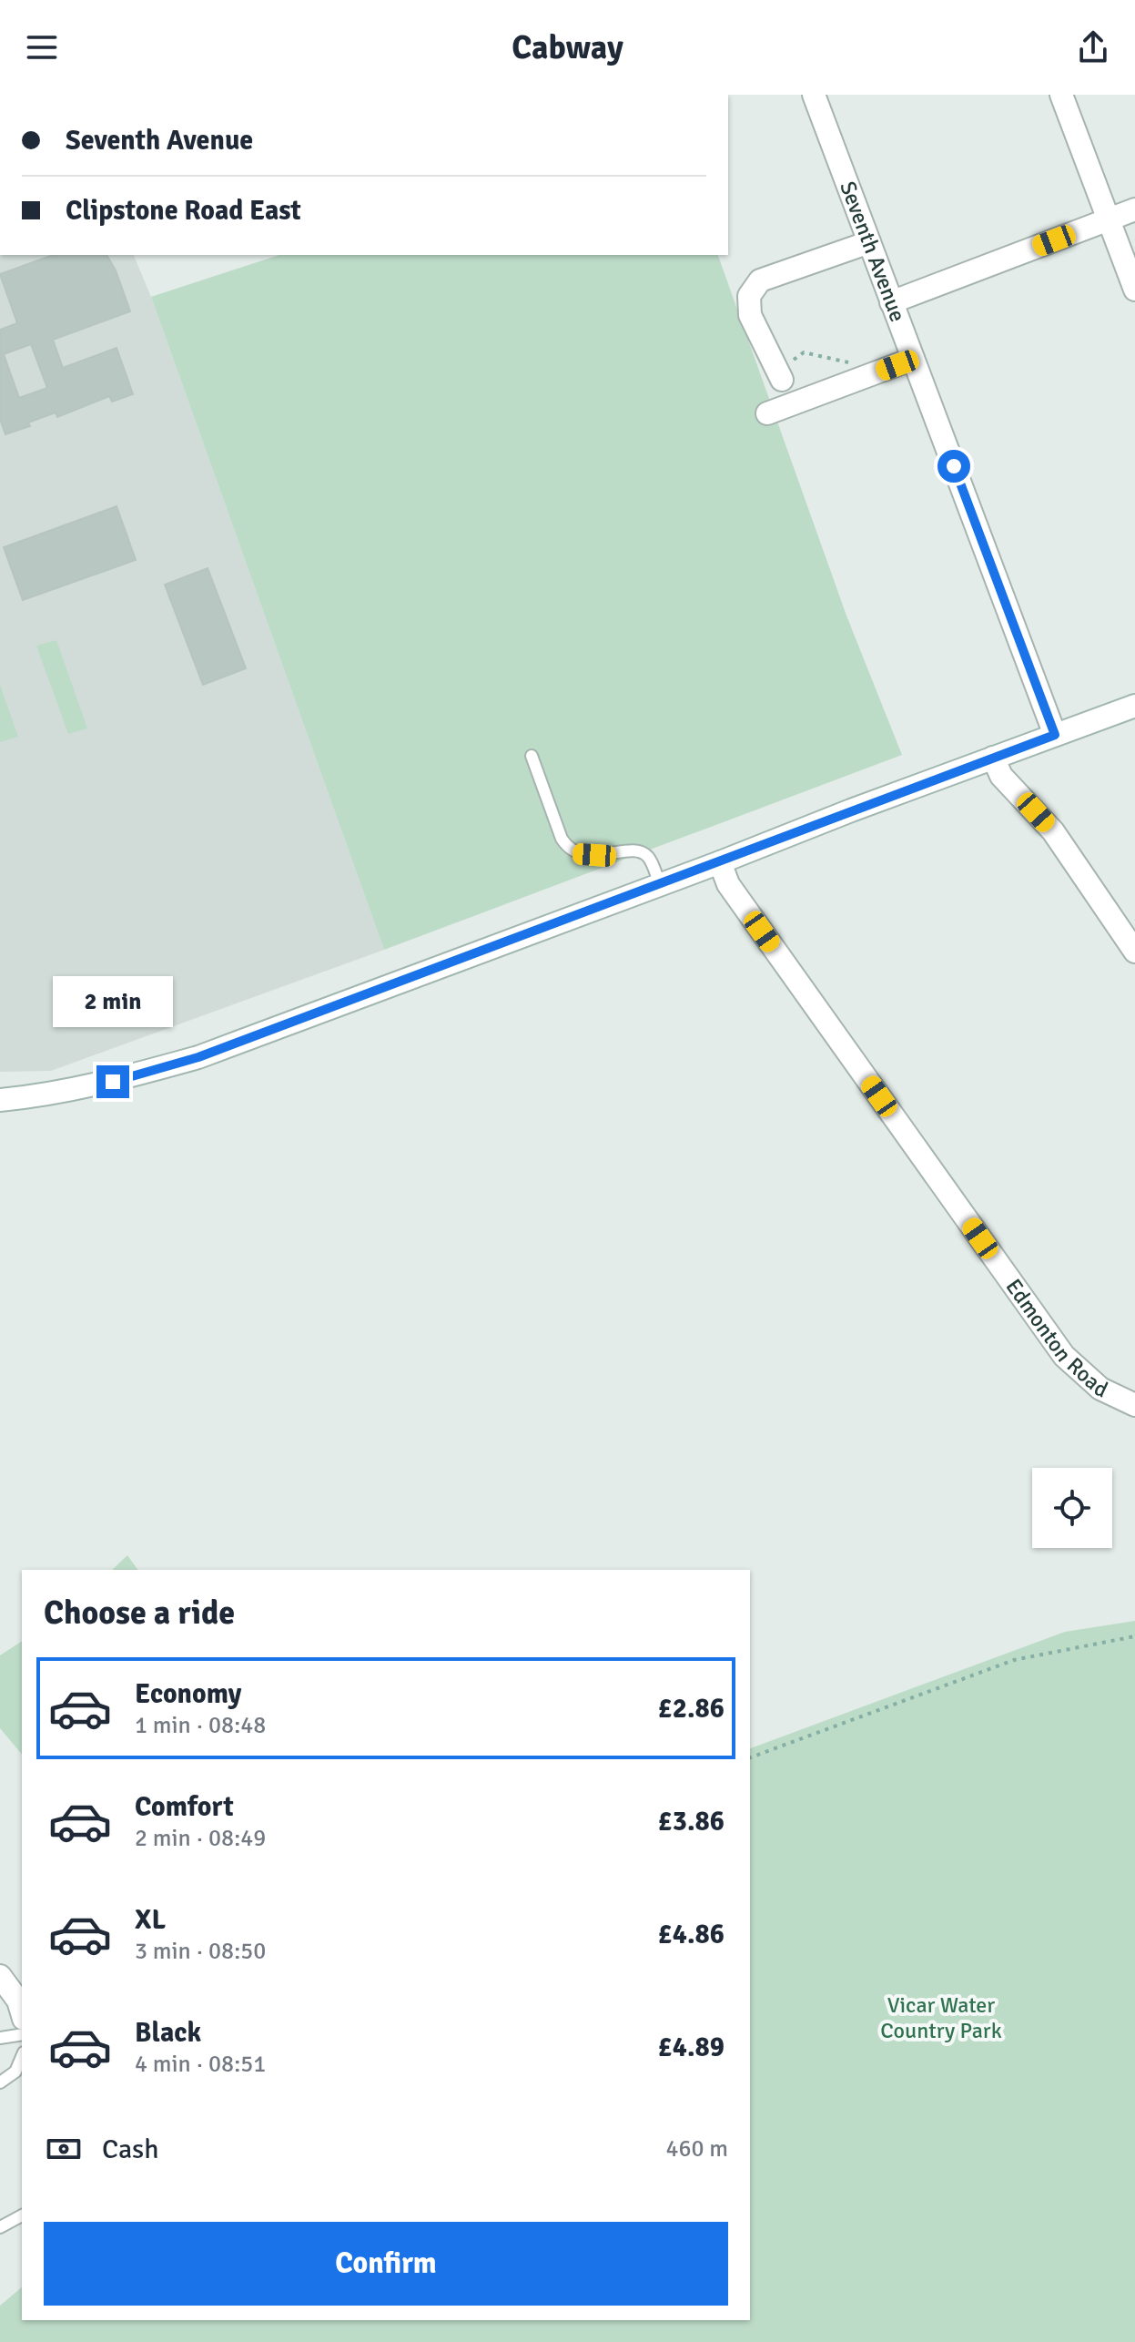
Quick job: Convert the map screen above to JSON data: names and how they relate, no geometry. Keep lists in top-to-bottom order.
{
  "streets": {
    "street": ["Seventh Avenue", "Edmonton Road"]
  },
  "parks": ["Vicar Water Country Park"],
  "page": {
    "header": "Cabway",
    "banner": ["Seventh Avenue", "Clipstone Road East"],
    "bubble": "2 min",
    "heading": "Choose a ride",
    "list": [
      {
        "name": "Economy",
        "note": "1 min · 08:48",
        "value": "£2.86"
      },
      {
        "name": "Comfort",
        "note": "2 min · 08:49",
        "value": "£3.86"
      },
      {
        "name": "XL",
        "note": "3 min · 08:50",
        "value": "£4.86"
      },
      {
        "name": "Black",
        "note": "4 min · 08:51",
        "value": "£4.89"
      }
    ],
    "pay": ["Cash", "460 m"],
    "buttons": "Confirm"
  }
}
